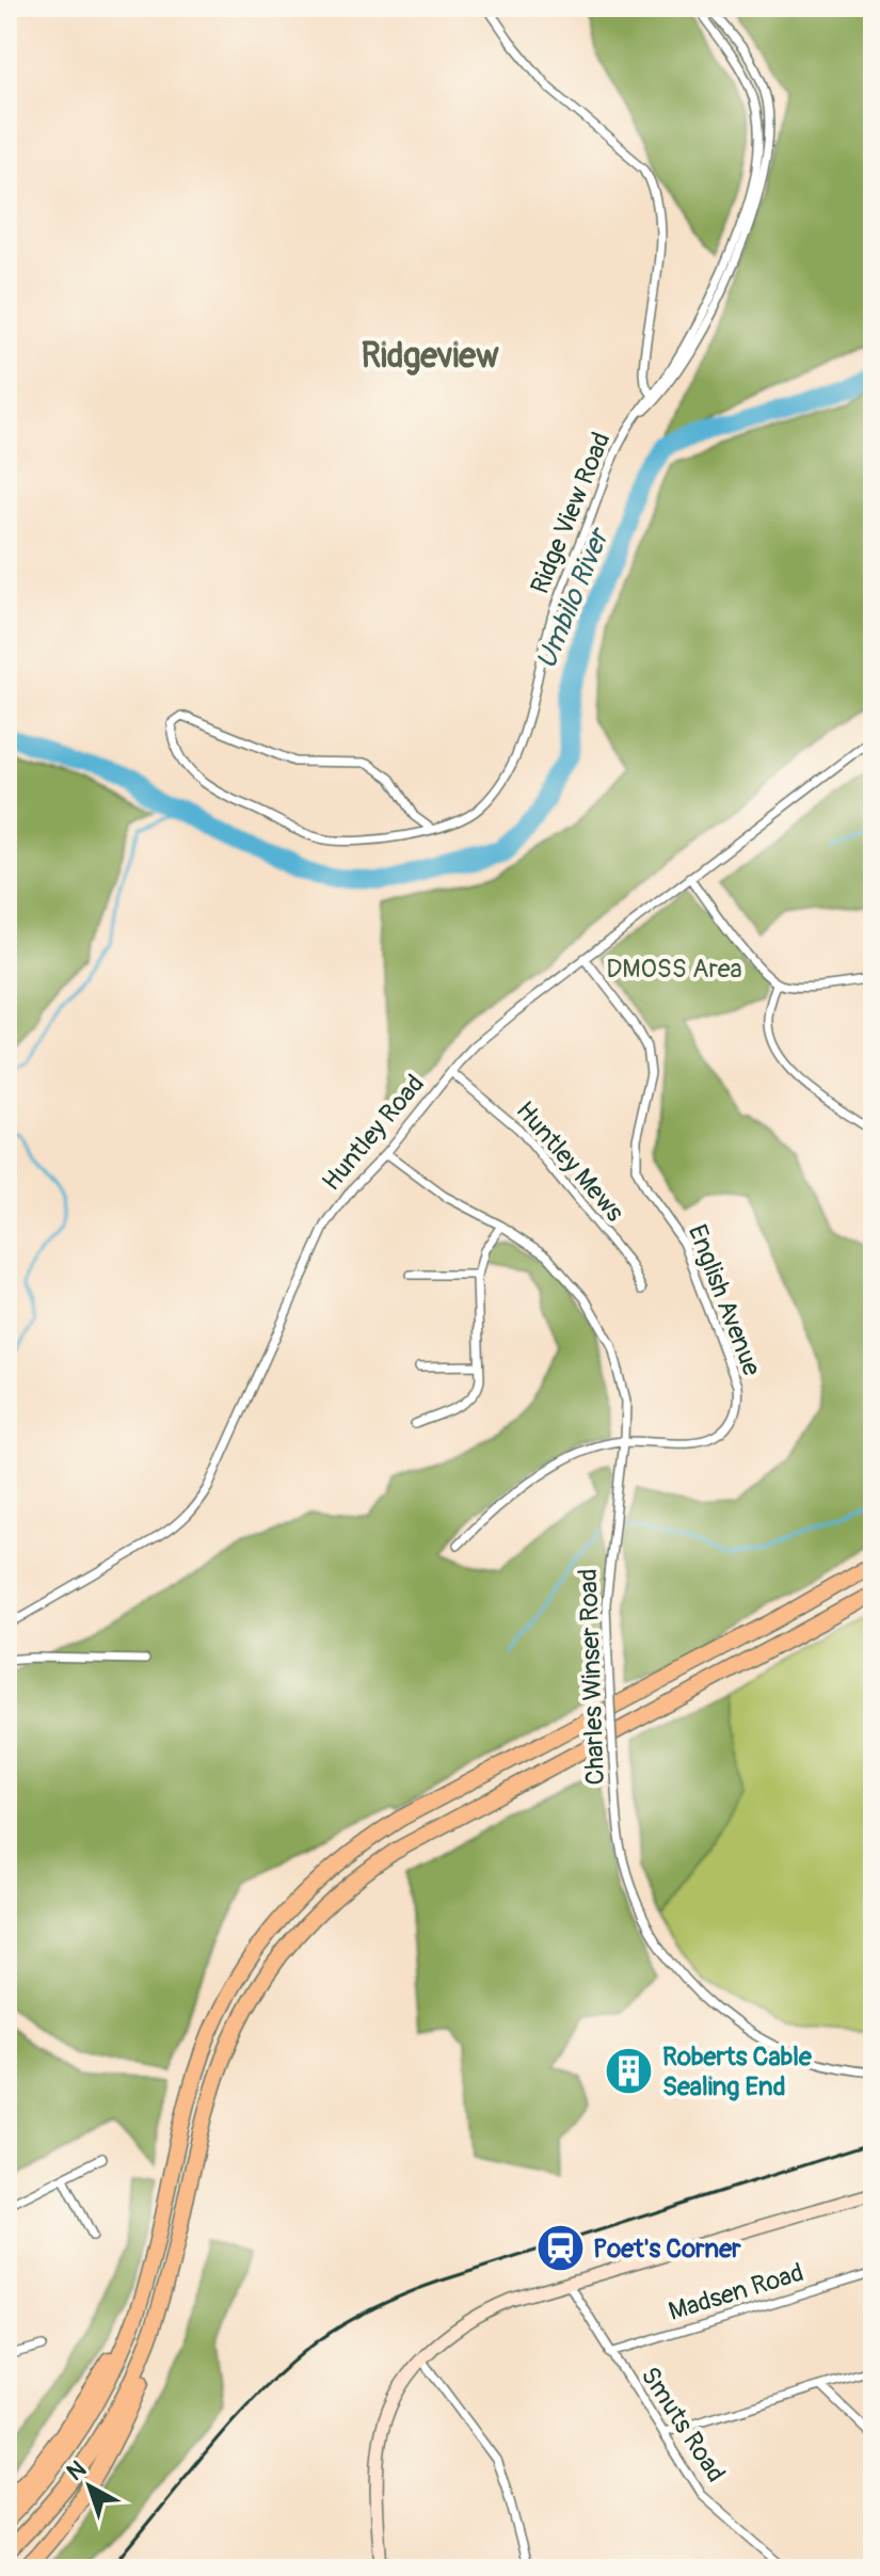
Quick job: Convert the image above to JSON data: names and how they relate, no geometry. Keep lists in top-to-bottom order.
{
  "streets": {
    "street": [
      "Ridge View Road",
      "Huntley Road",
      "Huntley Mews",
      "English Avenue",
      "Charles Winser Road",
      "Madsen Road",
      "Smuts Road"
    ]
  },
  "crossings": [
    ["Huntley Road", "Huntley Mews"],
    ["Huntley Road", "English Avenue"],
    ["Huntley Road", "Charles Winser Road"],
    ["English Avenue", "Charles Winser Road"],
    ["Madsen Road", "Smuts Road"]
  ],
  "districts": ["Ridgeview"],
  "water": ["Umbilo River"],
  "parks": ["DMOSS Area"],
  "places": {
    "building": ["Roberts Cable Sealing End"],
    "station": ["Poet's Corner"]
  },
  "north": "top left"
}
